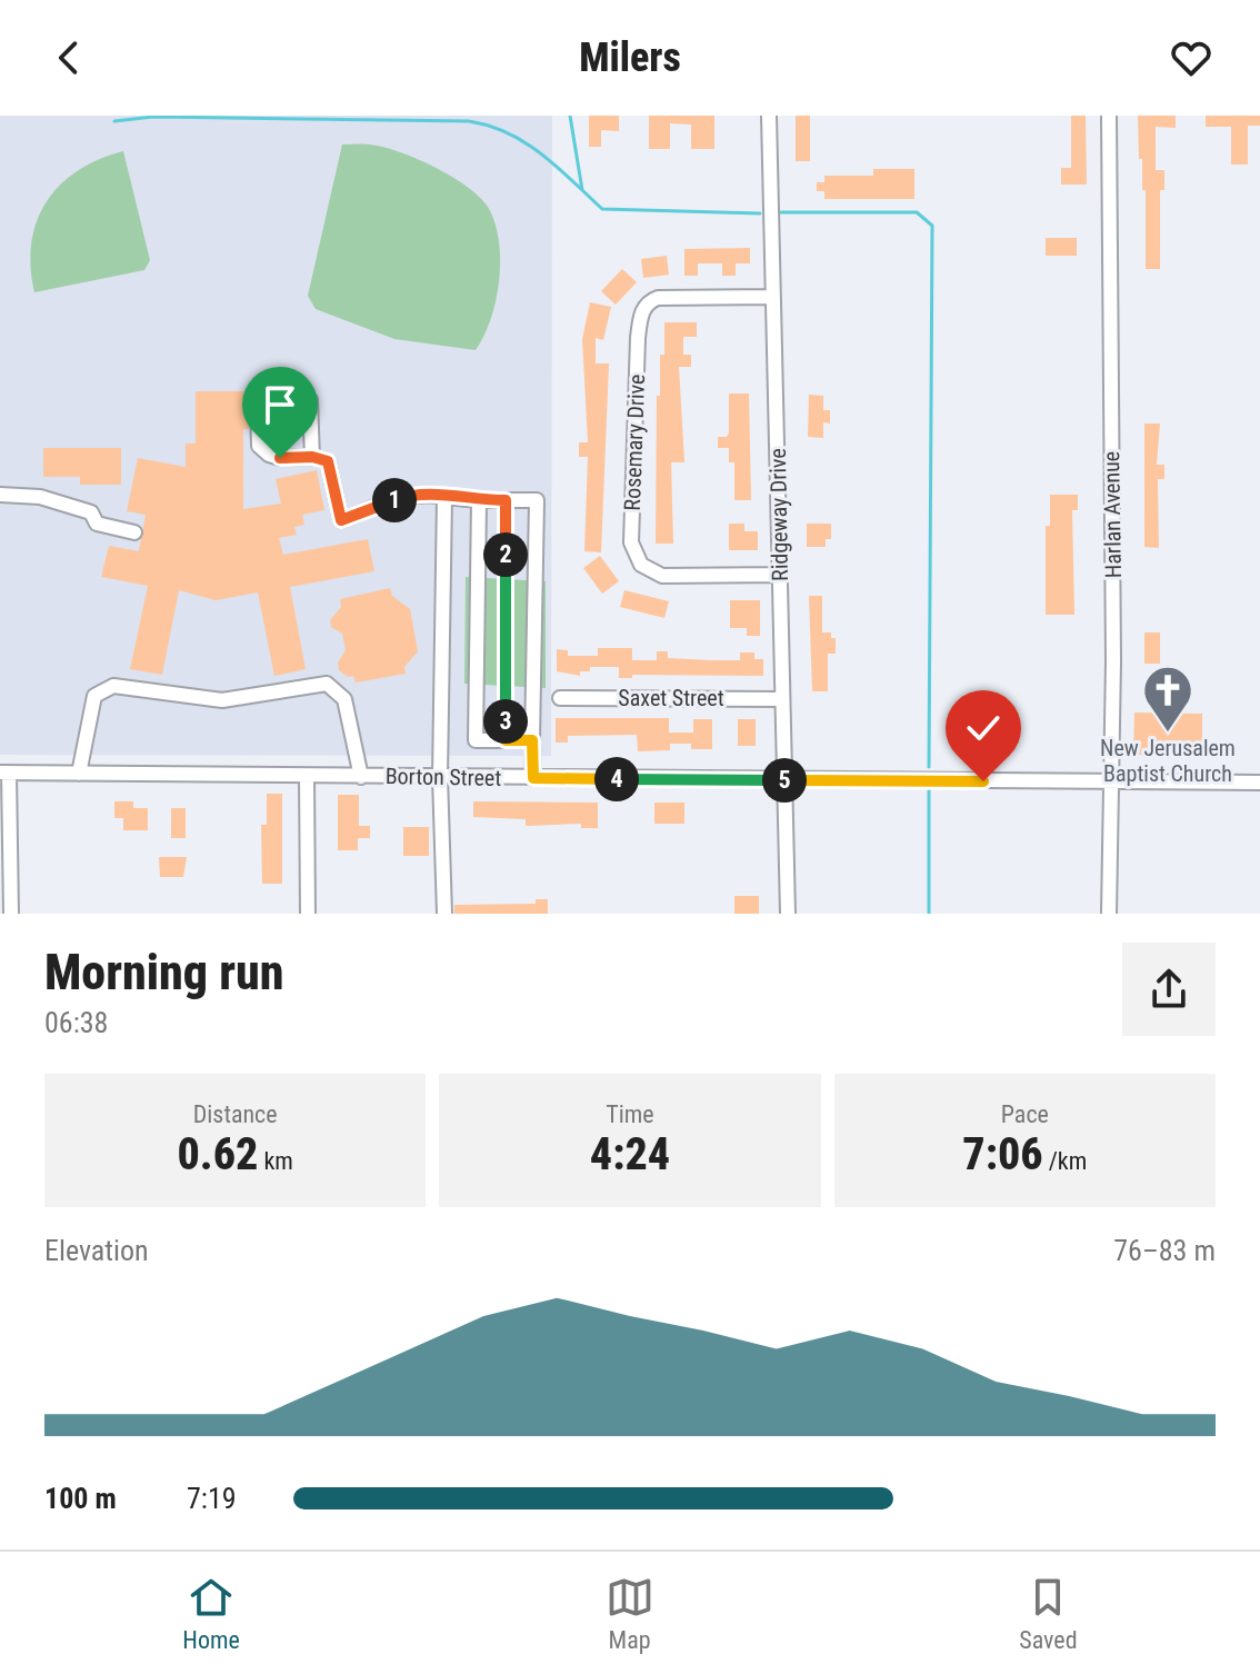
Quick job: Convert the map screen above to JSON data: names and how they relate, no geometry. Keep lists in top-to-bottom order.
{
  "streets": {
    "street": [
      "Rosemary Drive",
      "Ridgeway Drive",
      "Harlan Avenue",
      "Saxet Street",
      "Borton Street"
    ]
  },
  "crossings": [
    ["Rosemary Drive", "Ridgeway Drive"],
    ["Ridgeway Drive", "Saxet Street"],
    ["Ridgeway Drive", "Borton Street"],
    ["Harlan Avenue", "Borton Street"]
  ],
  "places": {
    "church": ["New Jerusalem Baptist Church"]
  },
  "page": {
    "header": "Milers",
    "pins": [
      "1",
      "2",
      "3",
      "4",
      "5"
    ],
    "heading": ["Morning run", "06:38"],
    "stats": [
      ["Distance", "0.62 km"],
      ["Time", "4:24"],
      ["Pace", "7:06 /km"]
    ],
    "chart": ["Elevation", "76–83 m"],
    "list": [
      {
        "name": "100 m",
        "note": "7:19"
      }
    ],
    "tabs": ["Home", "Map", "Saved"]
  }
}
